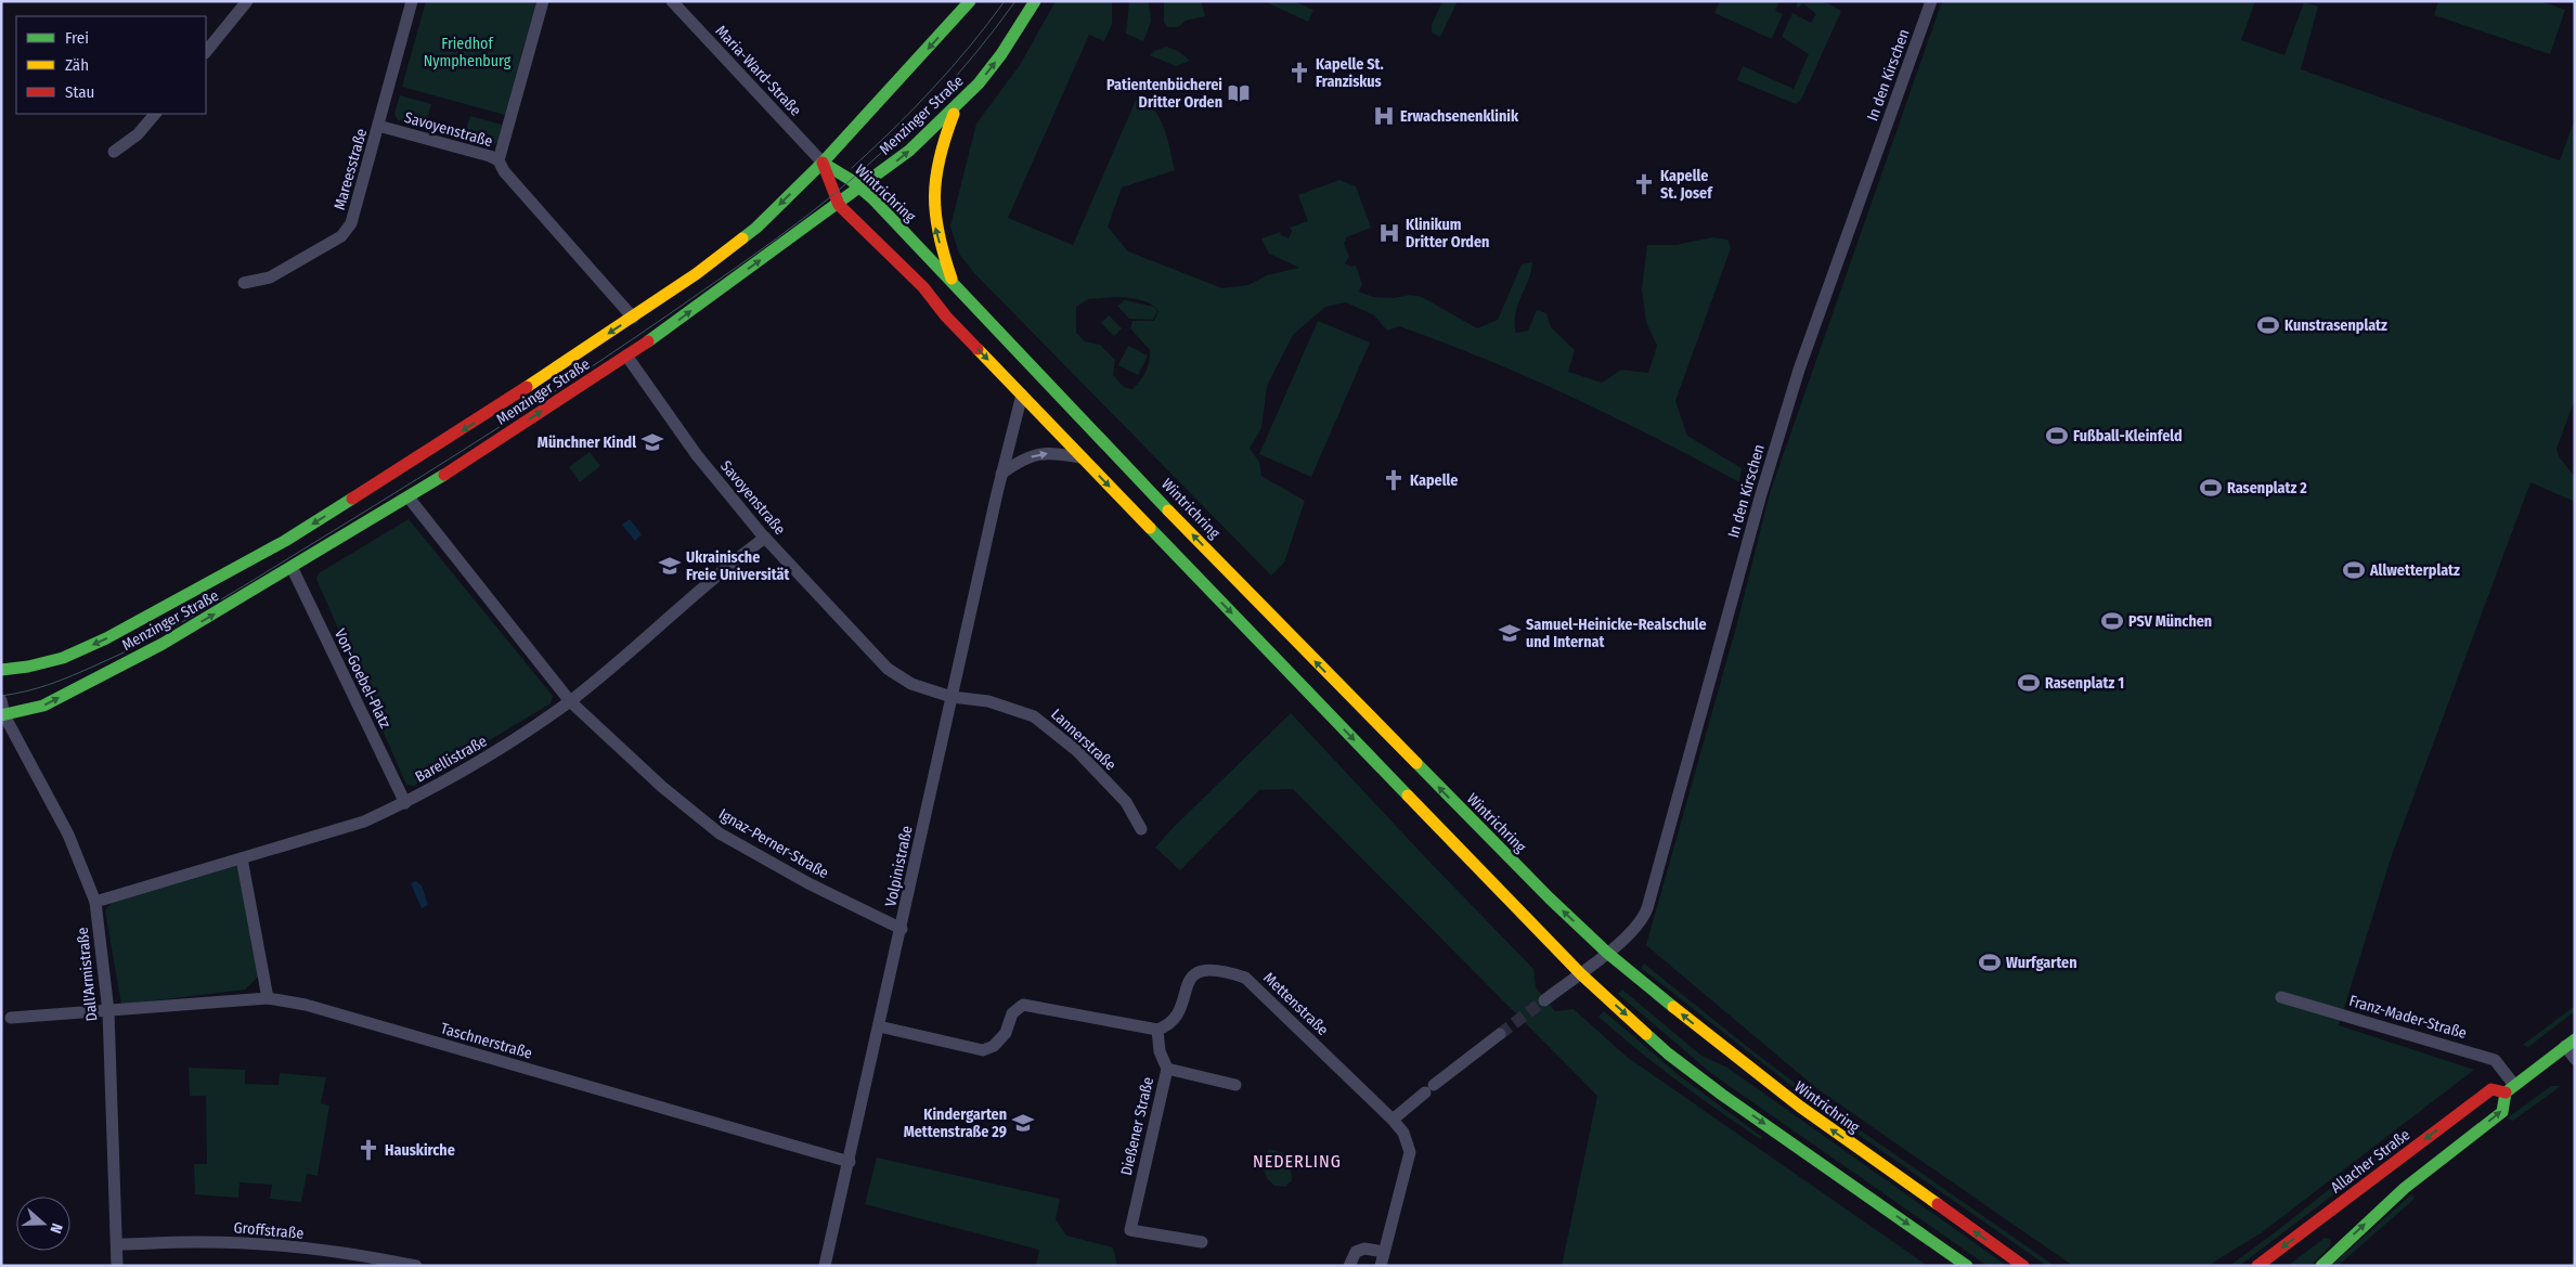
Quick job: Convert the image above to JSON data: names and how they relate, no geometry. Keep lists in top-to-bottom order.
{
  "streets": {
    "main road": ["Menzinger Straße", "Wintrichring", "Allacher Straße"],
    "street": [
      "Maria-Ward-Straße",
      "In den Kirschen",
      "Savoyenstraße",
      "Mareesstraße",
      "Von-Goebel-Platz",
      "Lannerstraße",
      "Barellistraße",
      "Ignaz-Perner-Straße",
      "Volpinistraße",
      "Dall'Armistraße",
      "Mettenstraße",
      "Franz-Mader-Straße",
      "Taschnerstraße",
      "Dießener Straße",
      "Groffstraße"
    ]
  },
  "crossings": [
    ["Maria-Ward-Straße", "Menzinger Straße"],
    ["Maria-Ward-Straße", "Wintrichring"],
    ["In den Kirschen", "Wintrichring"],
    ["Menzinger Straße", "Savoyenstraße"],
    ["Menzinger Straße", "Wintrichring"],
    ["Menzinger Straße", "Von-Goebel-Platz"],
    ["Menzinger Straße", "Dall'Armistraße"],
    ["Savoyenstraße", "Mareesstraße"],
    ["Savoyenstraße", "Lannerstraße"],
    ["Savoyenstraße", "Barellistraße"],
    ["Savoyenstraße", "Volpinistraße"],
    ["Von-Goebel-Platz", "Barellistraße"],
    ["Lannerstraße", "Volpinistraße"],
    ["Barellistraße", "Ignaz-Perner-Straße"],
    ["Barellistraße", "Dall'Armistraße"],
    ["Ignaz-Perner-Straße", "Volpinistraße"],
    ["Volpinistraße", "Taschnerstraße"],
    ["Dall'Armistraße", "Taschnerstraße"],
    ["Dall'Armistraße", "Groffstraße"],
    ["Mettenstraße", "Dießener Straße"],
    ["Franz-Mader-Straße", "Allacher Straße"]
  ],
  "districts": ["NEDERLING"],
  "parks": ["Friedhof Nymphenburg"],
  "places": {
    "church": [
      "Kapelle St. Franziskus",
      "Kapelle St. Josef",
      "Kapelle",
      "Hauskirche"
    ],
    "library": ["Patientenbücherei Dritter Orden"],
    "hospital": ["Erwachsenenklinik", "Klinikum Dritter Orden"],
    "sports": [
      "Kunstrasenplatz",
      "Fußball-Kleinfeld",
      "Rasenplatz 2",
      "Allwetterplatz",
      "PSV München",
      "Rasenplatz 1",
      "Wurfgarten"
    ],
    "school or university": [
      "Münchner Kindl",
      "Ukrainische Freie Universität",
      "Samuel-Heinicke-Realschule und Internat",
      "Kindergarten Mettenstraße 29"
    ]
  },
  "legend": ["Frei", "Zäh", "Stau"],
  "north": "right"
}
